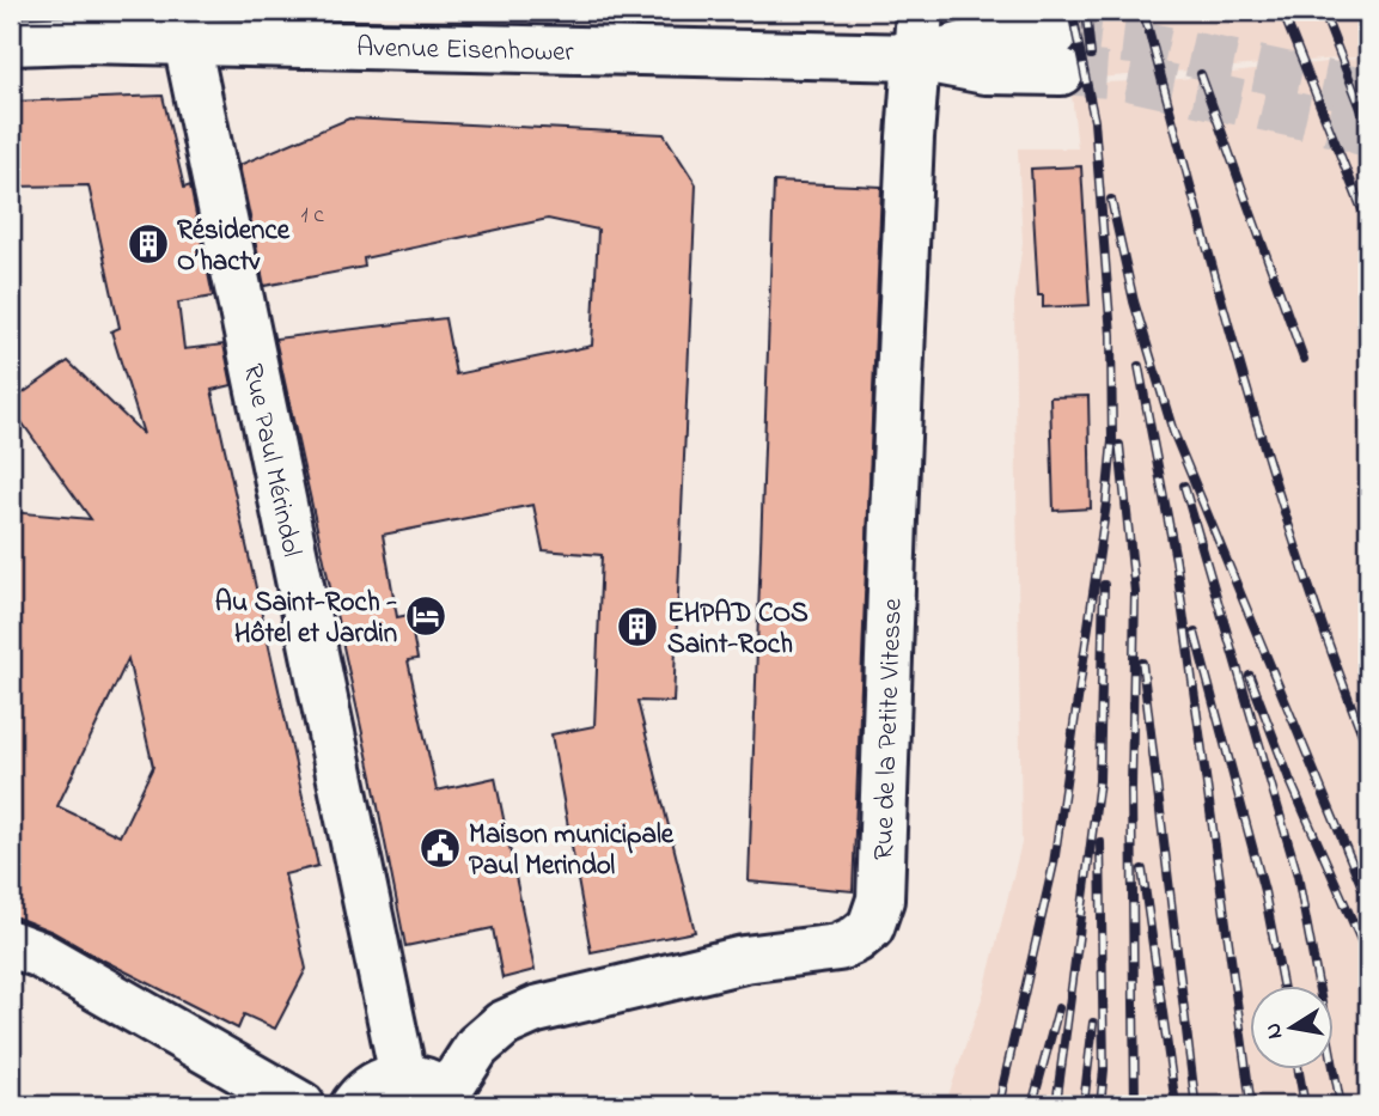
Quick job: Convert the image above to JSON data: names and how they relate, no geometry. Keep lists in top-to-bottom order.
{
  "streets": {
    "street": ["Avenue Eisenhower", "Rue Paul Mérindol", "Rue de la Petite Vitesse"]
  },
  "crossings": [
    ["Avenue Eisenhower", "Rue Paul Mérindol"],
    ["Avenue Eisenhower", "Rue de la Petite Vitesse"]
  ],
  "places": {
    "building": ["Résidence O’hactv", "EHPAD COS Saint-Roch"],
    "hotel": ["Au Saint-Roch - Hôtel et Jardin"],
    "public building": ["Maison municipale Paul Merindol"]
  },
  "house_numbers": ["1 c"],
  "north": "left"
}
